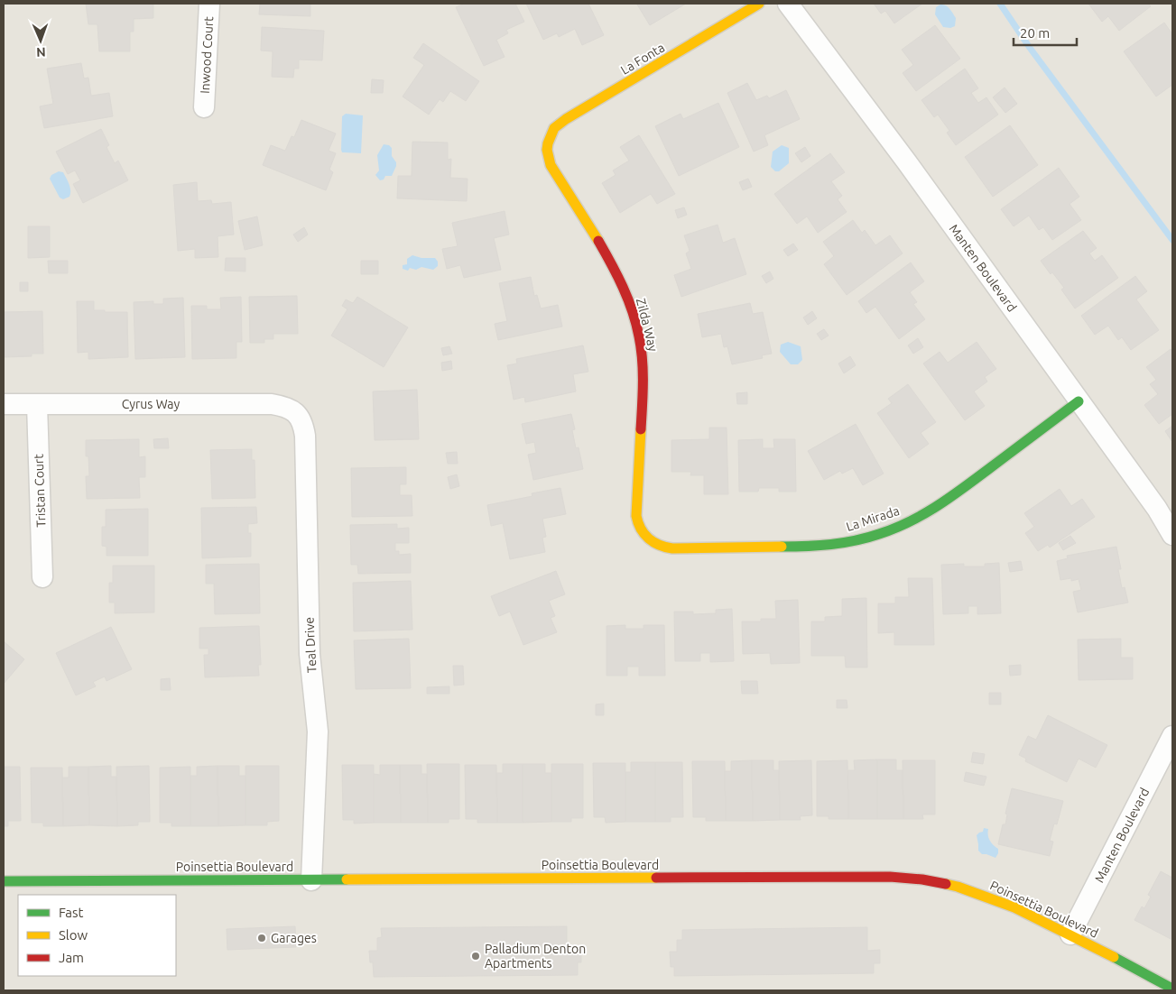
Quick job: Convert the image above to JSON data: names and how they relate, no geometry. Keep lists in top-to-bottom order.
{
  "streets": {
    "street": [
      "Inwood Court",
      "La Fonta",
      "Manten Boulevard",
      "Zilda Way",
      "Cyrus Way",
      "Tristan Court",
      "La Mirada",
      "Teal Drive",
      "Poinsettia Boulevard"
    ]
  },
  "crossings": [
    ["La Fonta", "Zilda Way"],
    ["Manten Boulevard", "La Mirada"],
    ["Manten Boulevard", "Poinsettia Boulevard"],
    ["Zilda Way", "La Mirada"],
    ["Cyrus Way", "Tristan Court"],
    ["Cyrus Way", "Teal Drive"],
    ["Teal Drive", "Poinsettia Boulevard"]
  ],
  "places": ["Garages", "Palladium Denton Apartments"],
  "legend": ["Fast", "Slow", "Jam"],
  "scale_bar": "20 m",
  "north": "bottom"
}
